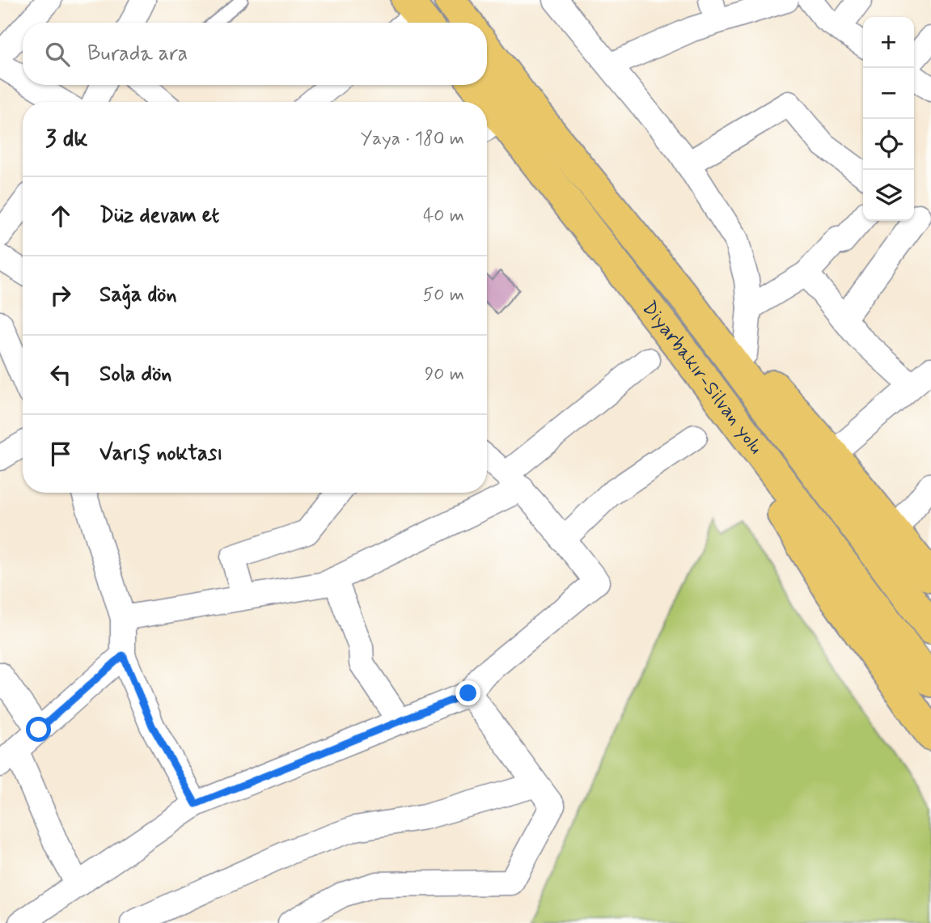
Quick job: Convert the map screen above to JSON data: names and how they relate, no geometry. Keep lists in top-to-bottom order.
{
  "streets": {
    "highway": ["Diyarbakır-Silvan yolu"]
  },
  "page": {
    "map_buttons": ["+", "−"],
    "search": "Burada ara",
    "heading": ["3 dk", "Yaya · 180 m"],
    "list": [
      ["Düz devam et", "40 m"],
      ["Sağa dön", "50 m"],
      ["Sola dön", "90 m"],
      "Varış noktası"
    ]
  }
}
